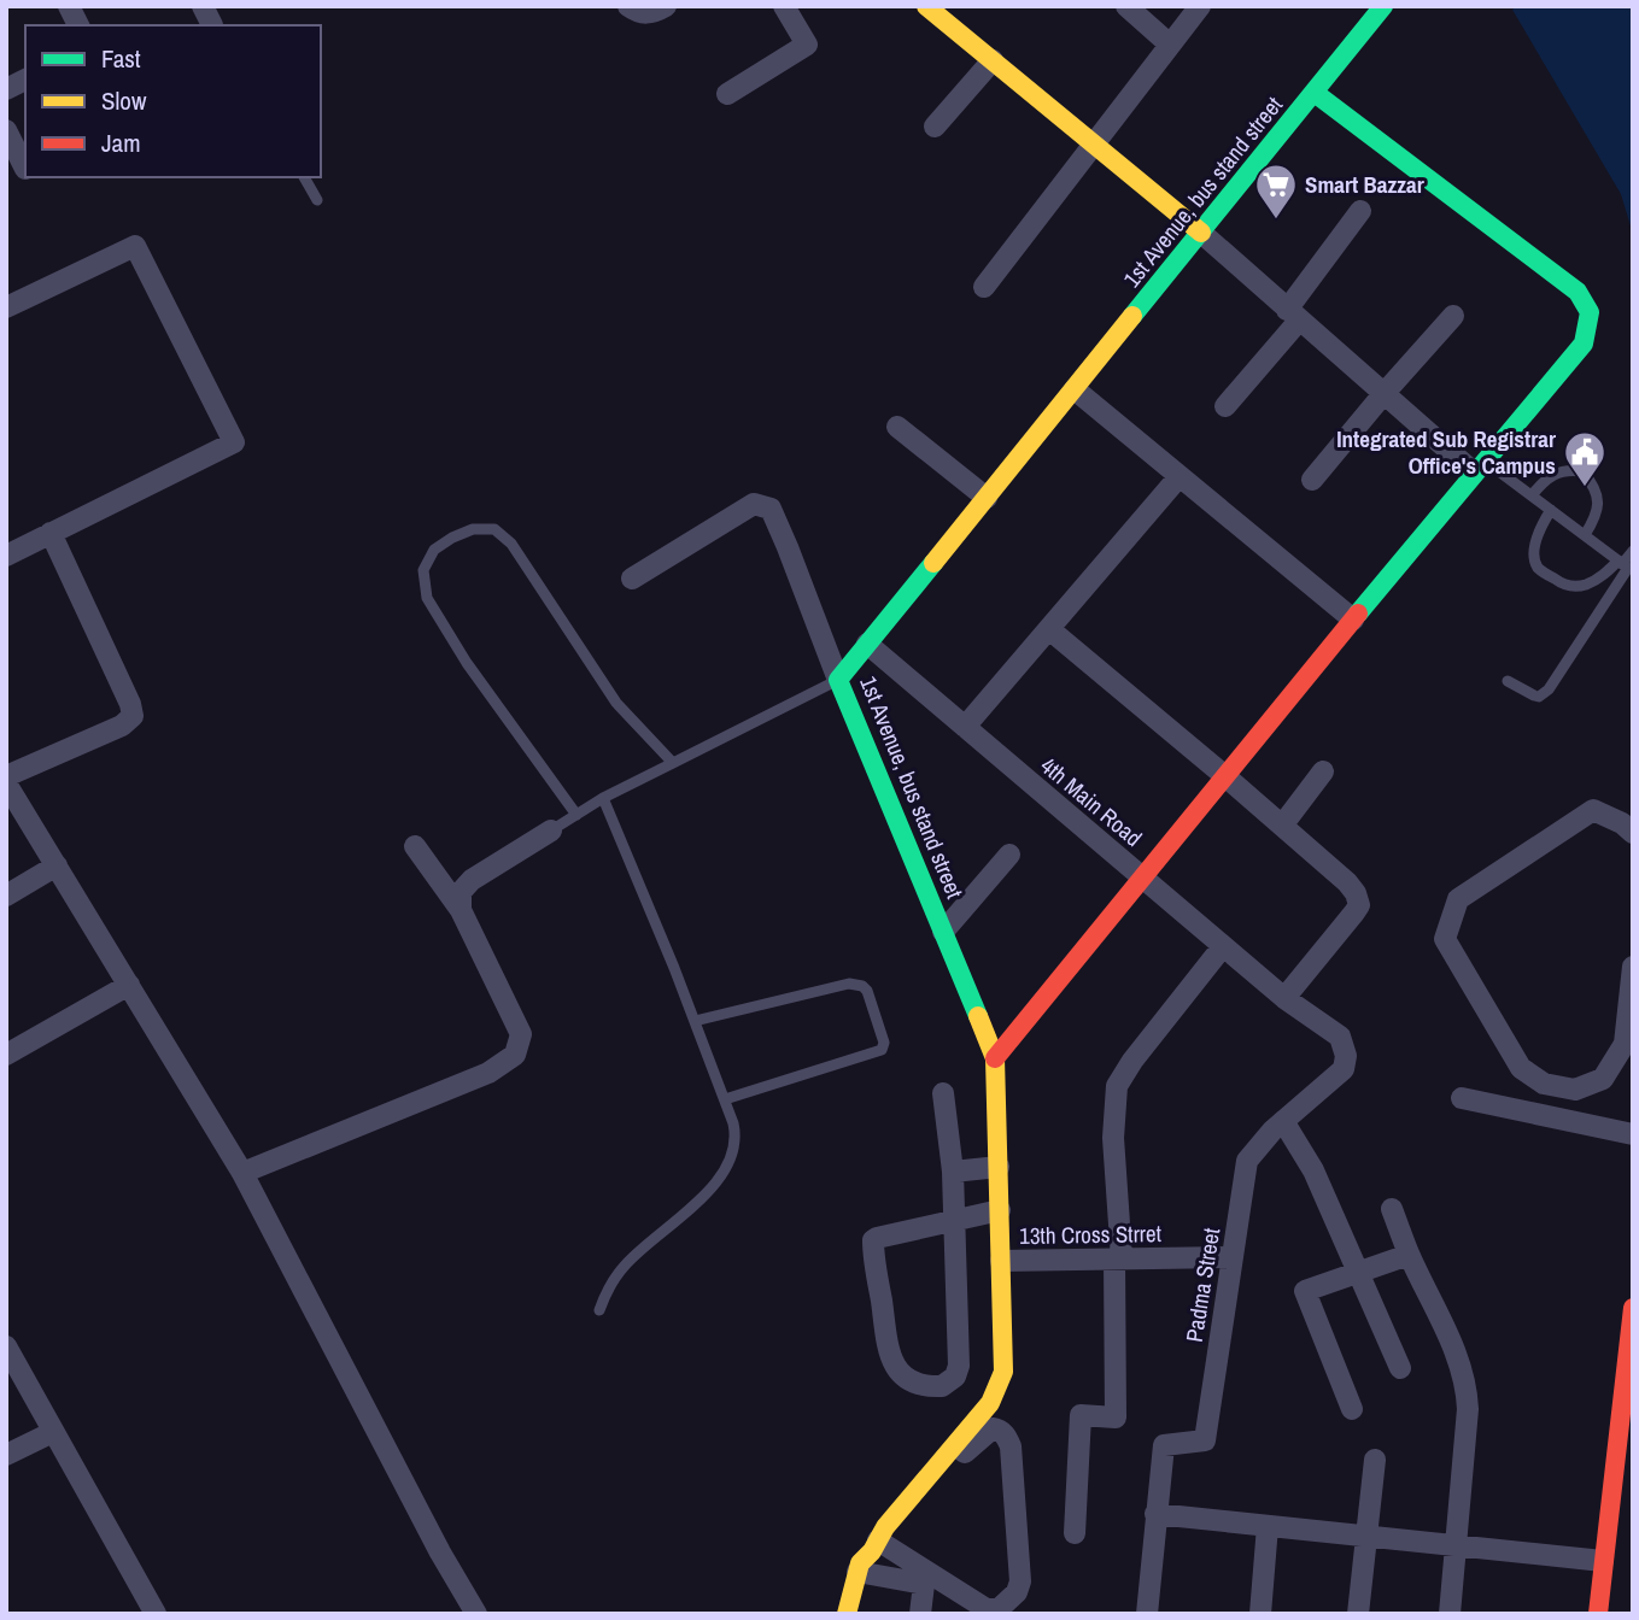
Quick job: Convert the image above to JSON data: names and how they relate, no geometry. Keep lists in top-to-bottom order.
{
  "streets": {
    "street": [
      "1st Avenue, bus stand street",
      "4th Main Road",
      "13th Cross Strret",
      "Padma Street"
    ]
  },
  "crossings": [
    ["1st Avenue, bus stand street", "4th Main Road"],
    ["1st Avenue, bus stand street", "13th Cross Strret"],
    ["4th Main Road", "Padma Street"],
    ["13th Cross Strret", "Padma Street"]
  ],
  "places": {
    "supermarket": ["Smart Bazzar"],
    "public building": ["Integrated Sub Registrar Office's Campus"]
  },
  "legend": ["Fast", "Slow", "Jam"]
}
